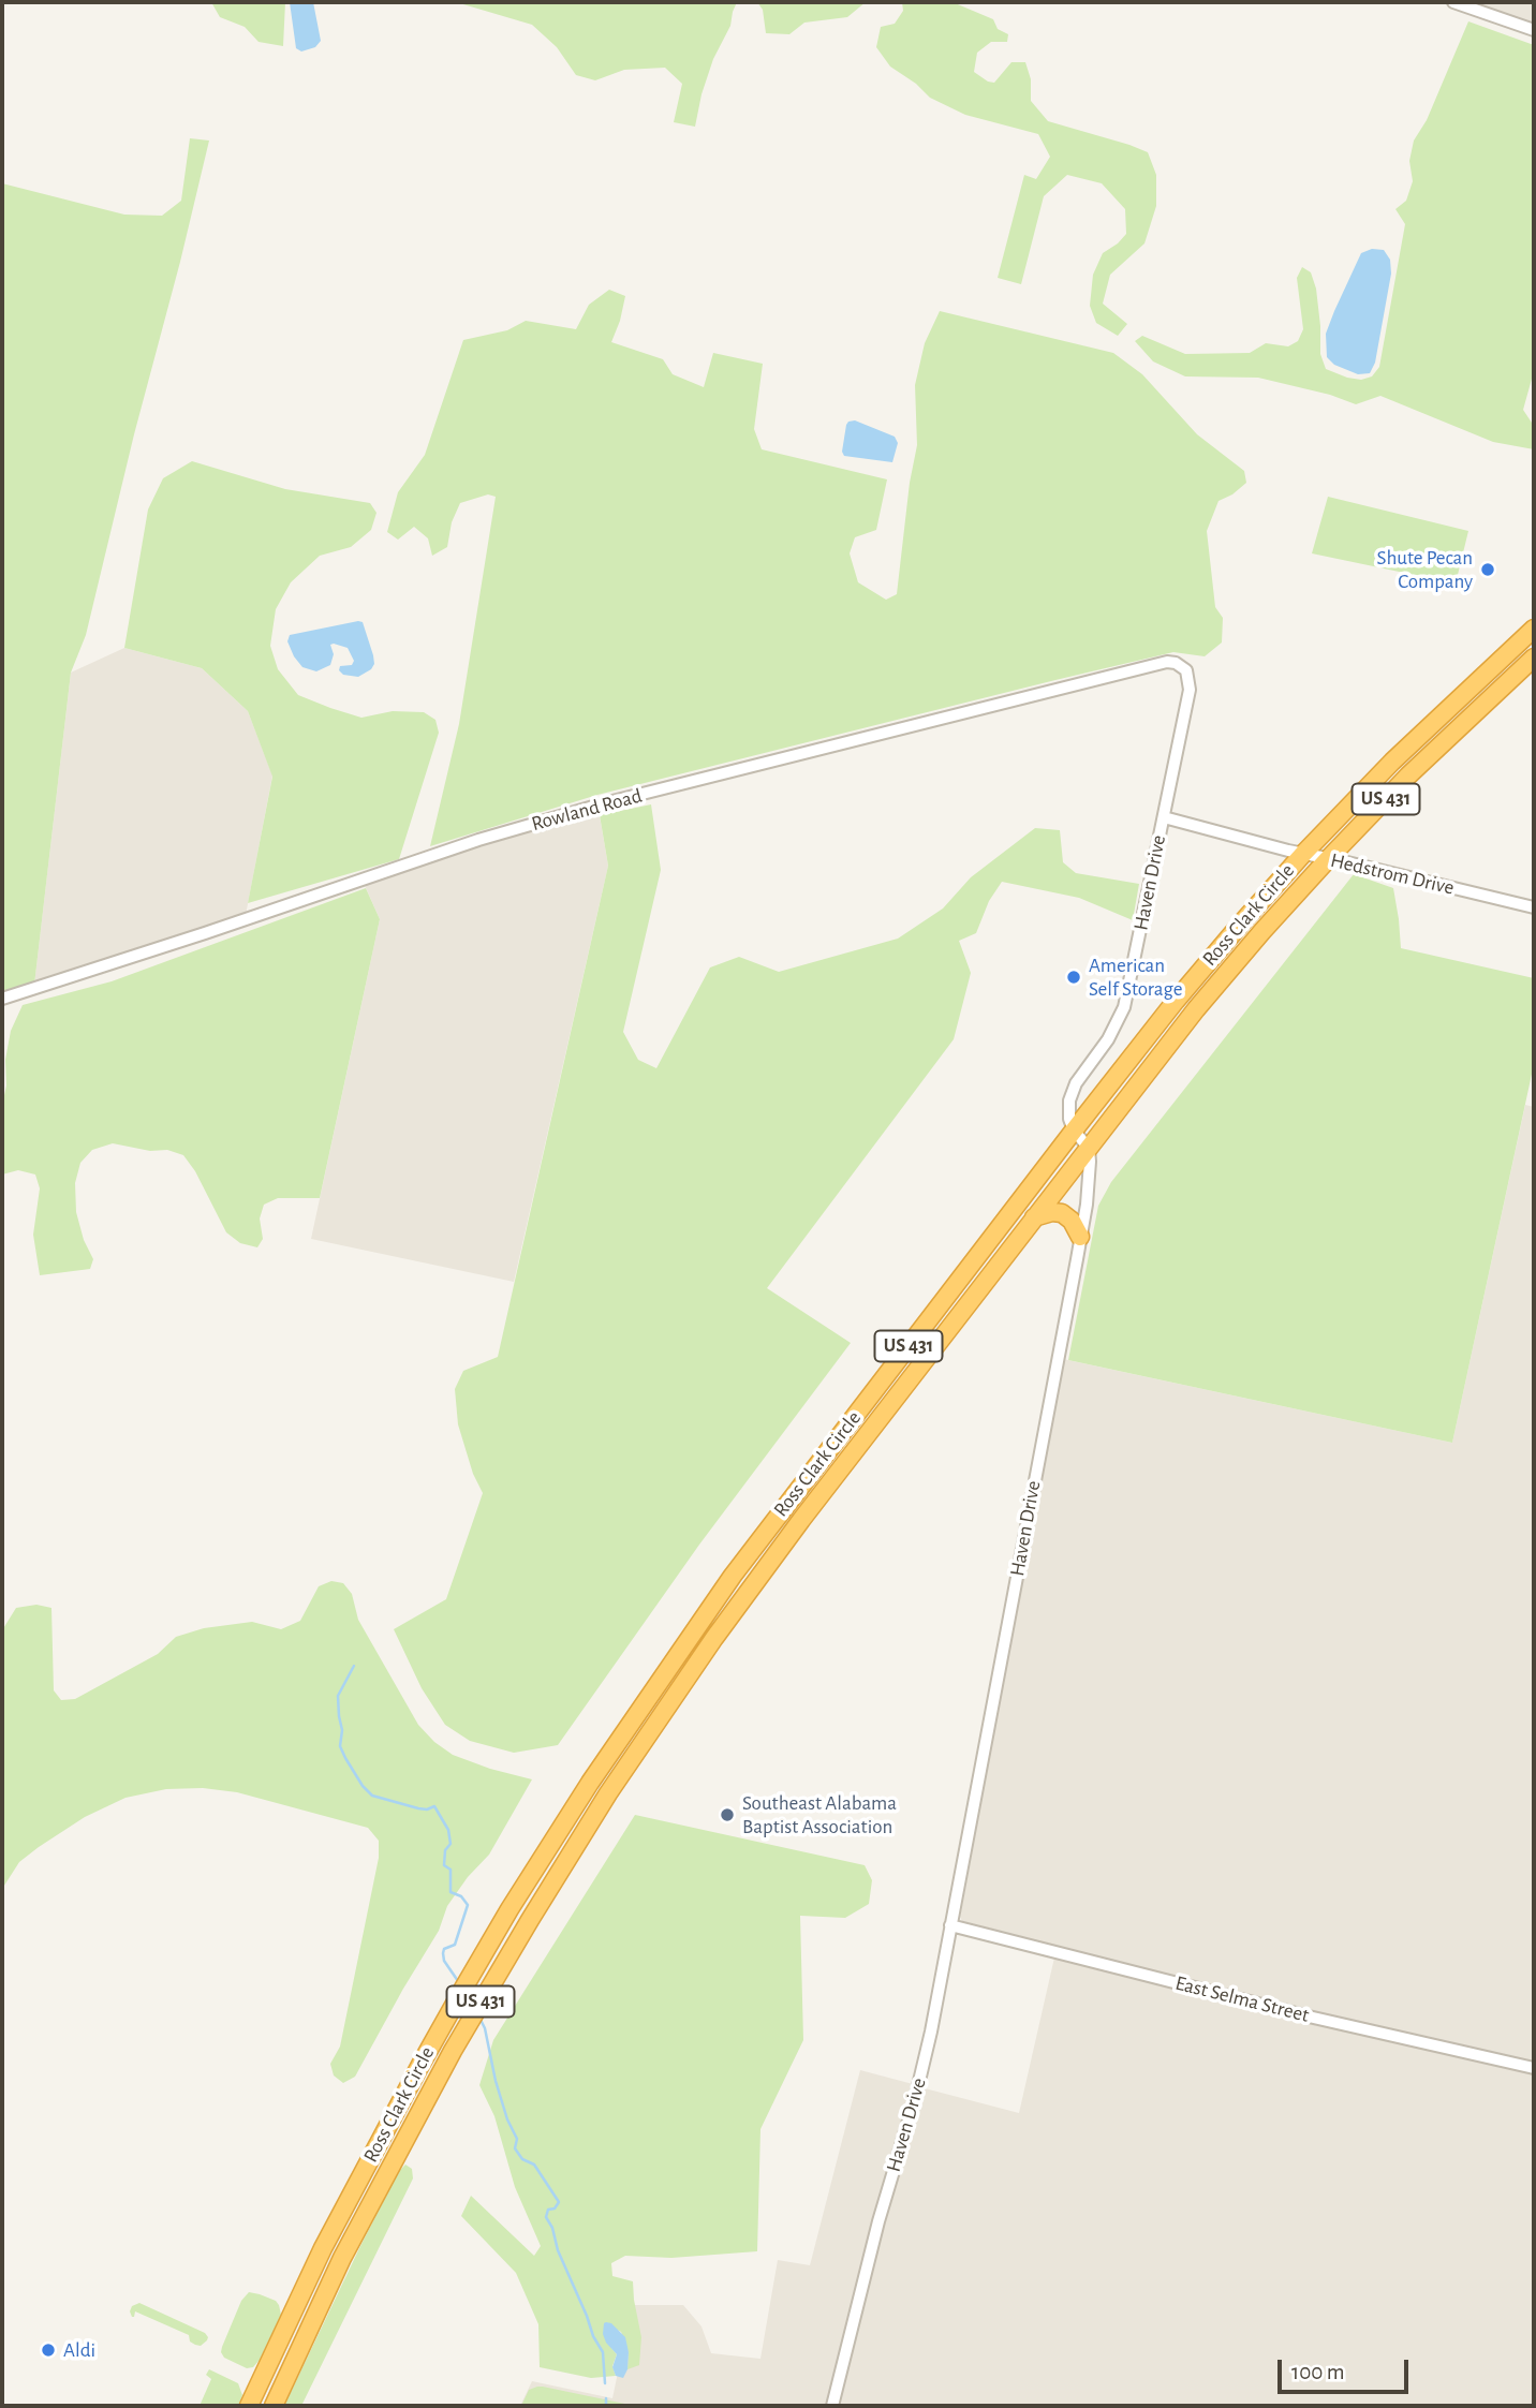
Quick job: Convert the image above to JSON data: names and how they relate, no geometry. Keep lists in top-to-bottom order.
{
  "streets": {
    "highway": ["US 431", "Ross Clark Circle"],
    "street": [
      "Rowland Road",
      "Hedstrom Drive",
      "Haven Drive",
      "East Selma Street"
    ]
  },
  "crossings": [
    ["Rowland Road", "Haven Drive"],
    ["Hedstrom Drive", "Haven Drive"],
    ["Hedstrom Drive", "Ross Clark Circle"],
    ["Haven Drive", "Ross Clark Circle"],
    ["Haven Drive", "East Selma Street"]
  ],
  "places": [
    "Shute Pecan Company",
    "American Self Storage",
    "Southeast Alabama Baptist Association",
    "Aldi"
  ],
  "scale_bar": "100 m"
}
